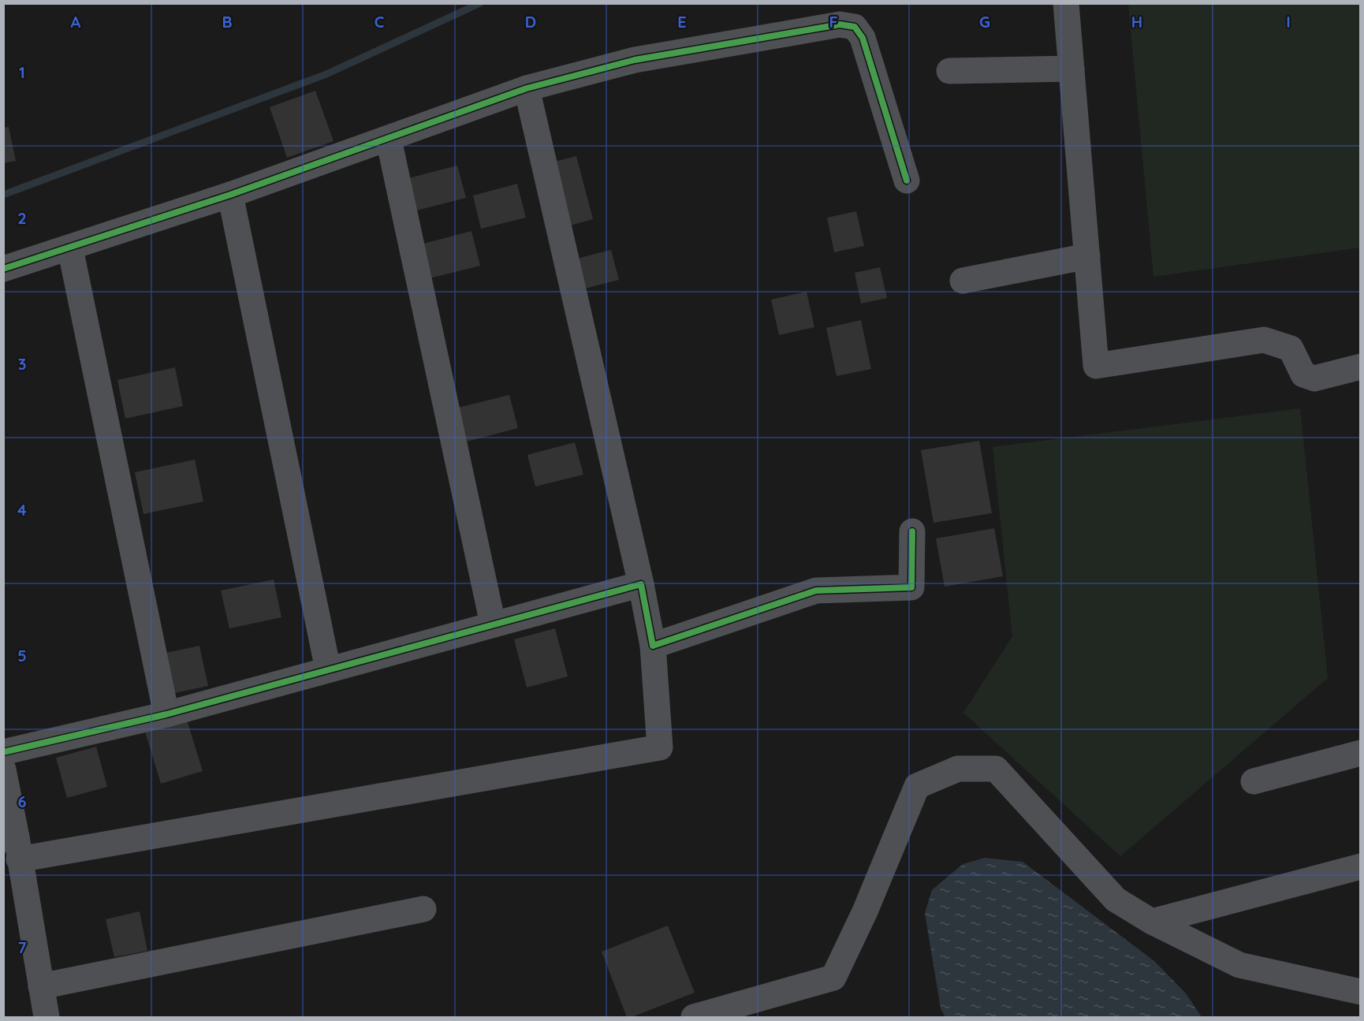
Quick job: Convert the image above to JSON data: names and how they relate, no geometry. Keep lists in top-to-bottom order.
{
  "grid": {
    "columns": [
      "A",
      "B",
      "C",
      "D",
      "E",
      "F",
      "G",
      "H",
      "I"
    ],
    "rows": [
      "1",
      "2",
      "3",
      "4",
      "5",
      "6",
      "7"
    ]
  }
}
